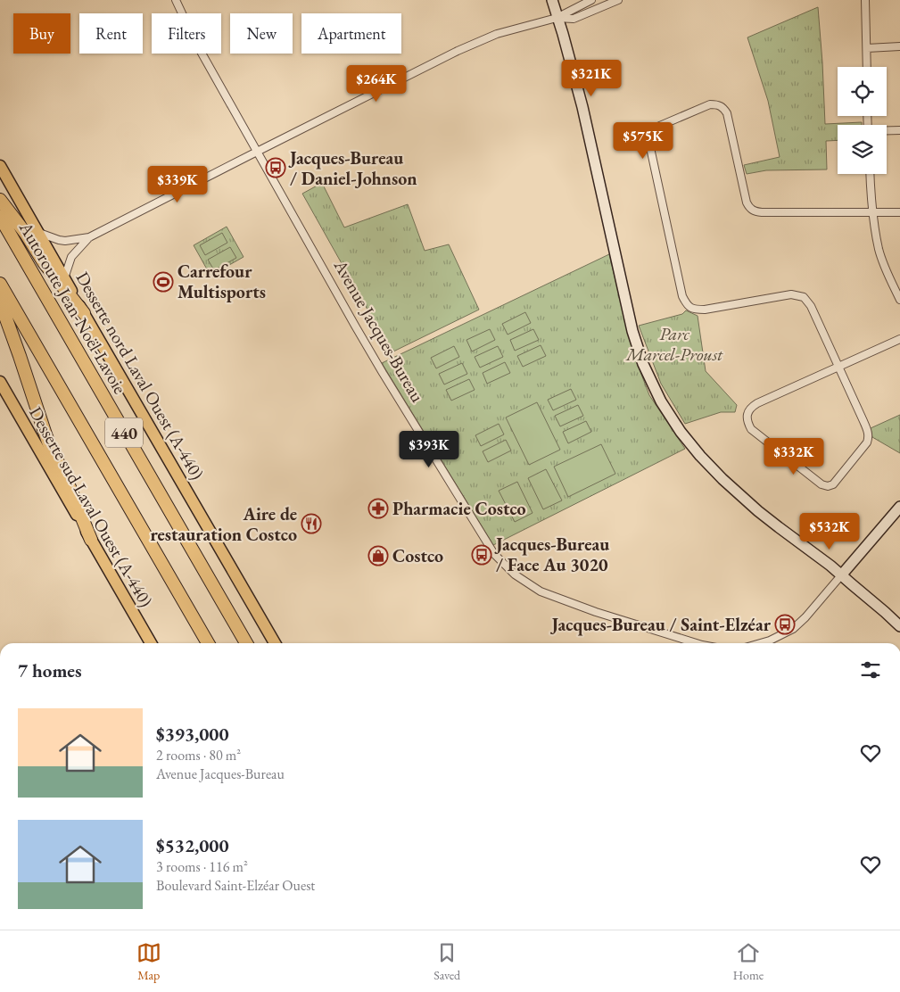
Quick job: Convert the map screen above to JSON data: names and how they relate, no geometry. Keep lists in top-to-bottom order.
{
  "streets": {
    "highway": ["Autoroute Jean-Noël-Lavoie", "440"],
    "main road": ["Desserte nord Laval Ouest (A-440)", "Desserte sud Laval Ouest (A-440)"],
    "street": ["Avenue Jacques-Bureau"]
  },
  "parks": ["Parc Marcel-Proust"],
  "places": {
    "bus stop": ["Jacques-Bureau / Daniel-Johnson", "Jacques-Bureau / Face Au 3020", "Jacques-Bureau / Saint-Elzéar"],
    "sports": ["Carrefour Multisports"],
    "pharmacy": ["Pharmacie Costco"],
    "restaurant": ["Aire de restauration Costco"],
    "shop": ["Costco"]
  },
  "page": {
    "chip": [
      "Buy",
      "Rent",
      "Filters",
      "New",
      "Apartment"
    ],
    "price": [
      "$321K",
      "$264K",
      "$575K",
      "$339K",
      "$393K",
      "$332K",
      "$532K"
    ],
    "heading": "7 homes",
    "list": [
      {
        "name": "$393,000",
        "note": "2 rooms · 80 m² · Avenue Jacques-Bureau"
      },
      {
        "name": "$532,000",
        "note": "3 rooms · 116 m² · Boulevard Saint-Elzéar Ouest"
      }
    ],
    "tabs": ["Map", "Saved", "Home"]
  }
}
